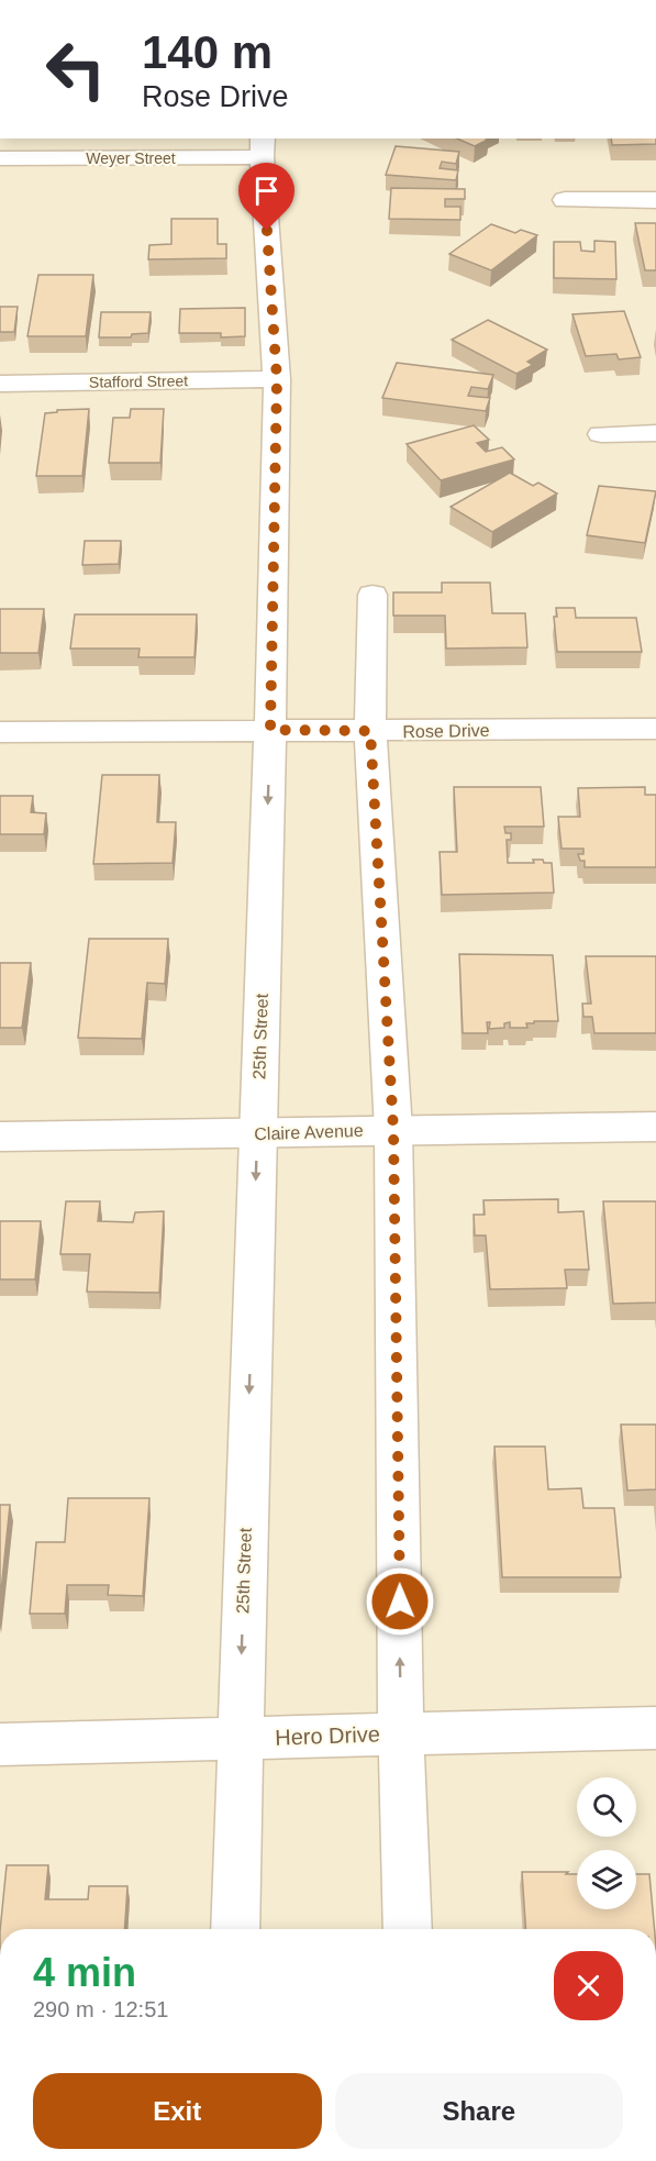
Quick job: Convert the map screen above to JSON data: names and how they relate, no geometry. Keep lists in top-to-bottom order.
{
  "streets": {
    "street": [
      "Weyer Street",
      "Stafford Street",
      "Rose Drive",
      "25th Street",
      "Claire Avenue",
      "Hero Drive"
    ]
  },
  "crossings": [
    ["Weyer Street", "25th Street"],
    ["Stafford Street", "25th Street"],
    ["Rose Drive", "25th Street"],
    ["25th Street", "Claire Avenue"],
    ["25th Street", "Hero Drive"]
  ],
  "page": {
    "turn": ["140 m", "Rose Drive"],
    "heading": ["4 min", "290 m · 12:51"],
    "buttons": ["Exit", "Share"]
  }
}
